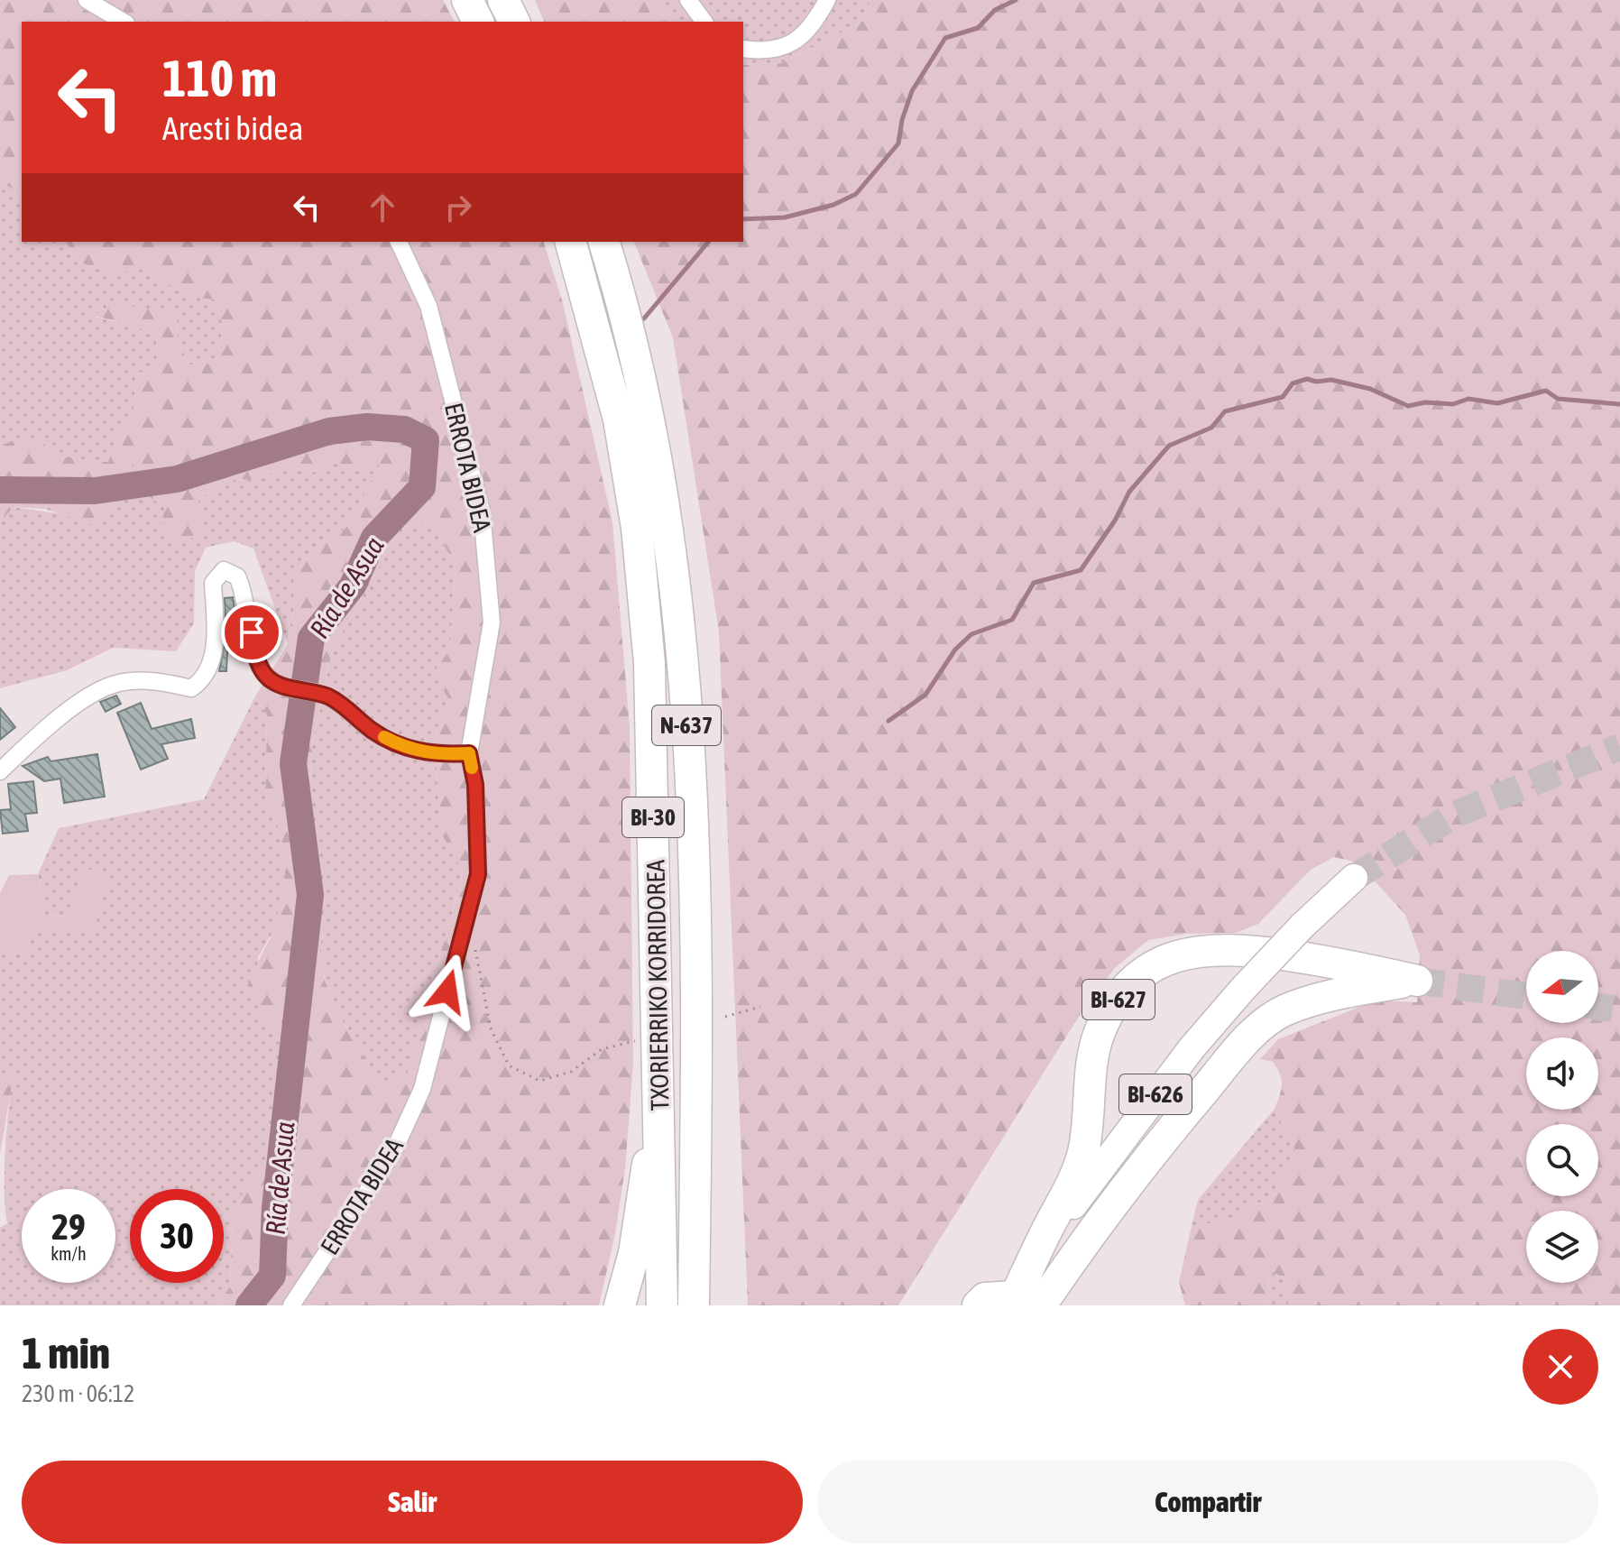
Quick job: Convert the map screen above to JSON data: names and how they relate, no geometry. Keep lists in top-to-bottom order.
{
  "streets": {
    "highway": [
      "N-637",
      "BI-30",
      "TXORIERRIKO KORRIDOREA",
      "BI-627",
      "BI-626"
    ],
    "street": ["ERROTA BIDEA"]
  },
  "crossings": [
    ["BI-627", "BI-626"]
  ],
  "water": ["Ría de Asua"],
  "north": "left",
  "page": {
    "turn": ["110 m", "Aresti bidea"],
    "speed": "29 km/h",
    "limit": "30",
    "heading": ["1 min", "230 m · 06:12"],
    "buttons": ["Salir", "Compartir"]
  }
}
